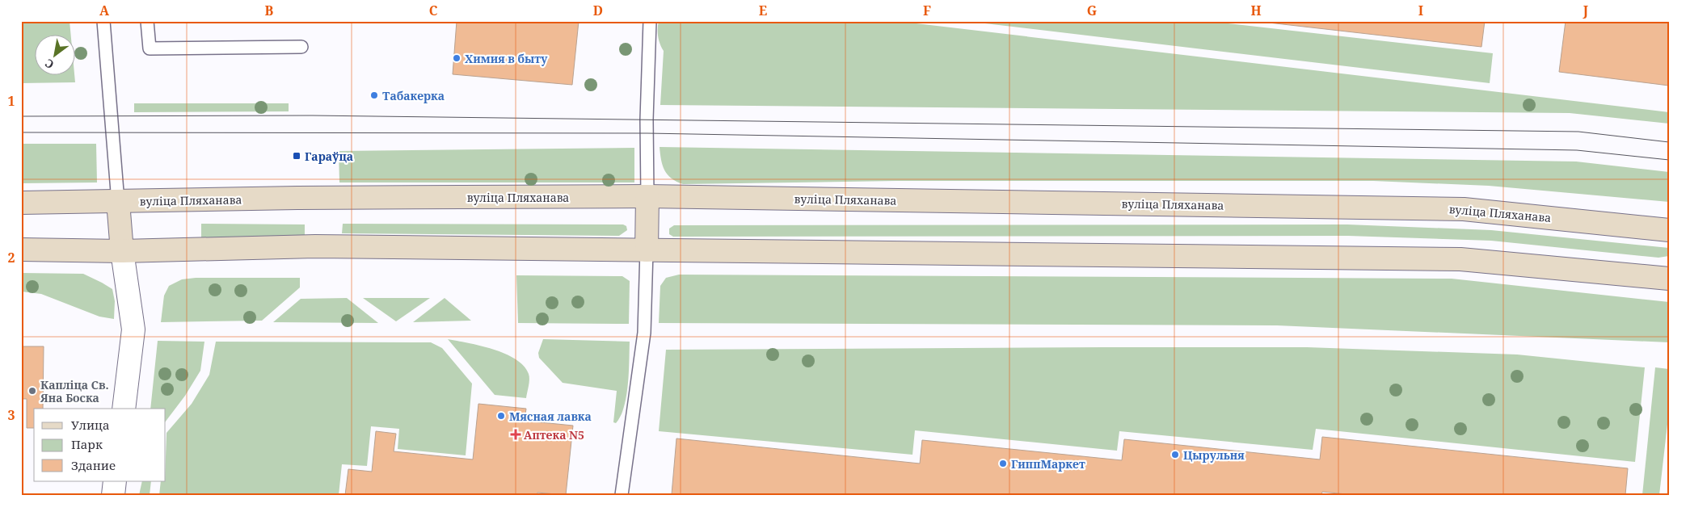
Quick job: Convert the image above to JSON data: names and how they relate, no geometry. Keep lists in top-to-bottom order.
{
  "streets": {
    "main road": ["вуліца Пляханава"]
  },
  "places": {
    "other": [
      "Химия в быту",
      "Табакерка",
      "Капліца Св. Яна Боска",
      "Мясная лавка",
      "Цырульня",
      "ГиппМаркет"
    ],
    "transit": ["Гараўца"],
    "health": ["Аптека N5"]
  },
  "legend": ["Улица", "Парк", "Здание"],
  "north": "bottom left",
  "grid": {
    "columns": [
      "A",
      "B",
      "C",
      "D",
      "E",
      "F",
      "G",
      "H",
      "I",
      "J"
    ],
    "rows": ["1", "2", "3"]
  }
}
